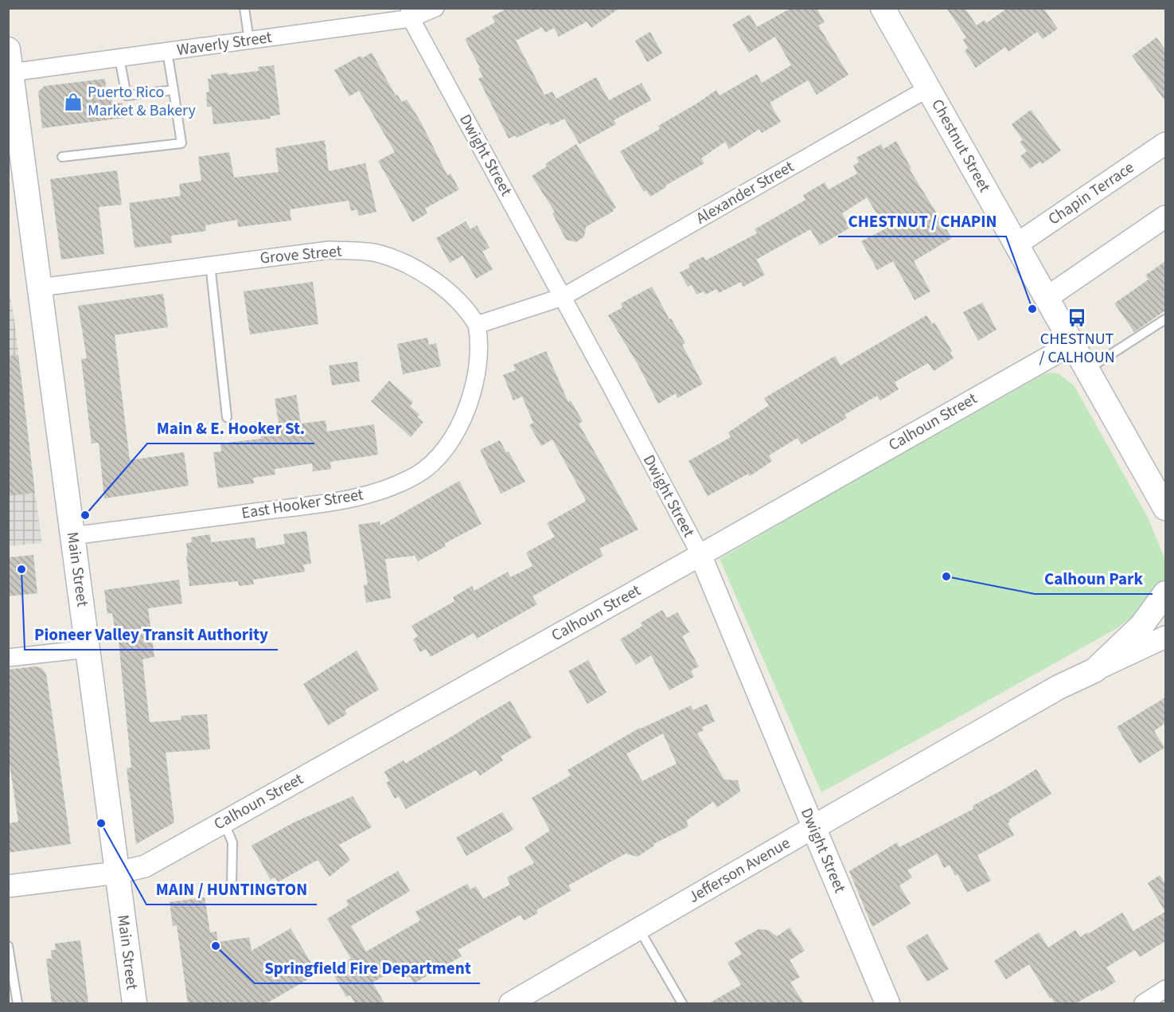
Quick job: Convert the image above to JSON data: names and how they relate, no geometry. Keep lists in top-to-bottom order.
{
  "streets": {
    "main road": [
      "Chestnut Street",
      "Dwight Street",
      "Main Street",
      "Jefferson Avenue"
    ],
    "street": [
      "Waverly Street",
      "Alexander Street",
      "Chapin Terrace",
      "Grove Street",
      "Calhoun Street",
      "East Hooker Street"
    ]
  },
  "crossings": [
    ["Waverly Street", "Dwight Street"],
    ["Waverly Street", "Main Street"],
    ["Chestnut Street", "Alexander Street"],
    ["Chestnut Street", "Chapin Terrace"],
    ["Chestnut Street", "Calhoun Street"],
    ["Dwight Street", "Alexander Street"],
    ["Dwight Street", "Calhoun Street"],
    ["Dwight Street", "Jefferson Avenue"],
    ["Grove Street", "East Hooker Street"],
    ["Grove Street", "Main Street"],
    ["Calhoun Street", "Main Street"],
    ["East Hooker Street", "Main Street"]
  ],
  "places": {
    "shop": ["Puerto Rico Market & Bakery"],
    "other": [
      "CHESTNUT / CHAPIN",
      "Main & E. Hooker St.",
      "Pioneer Valley Transit Authority",
      "Calhoun Park",
      "MAIN / HUNTINGTON",
      "Springfield Fire Department"
    ],
    "bus stop": ["CHESTNUT / CALHOUN"]
  }
}
